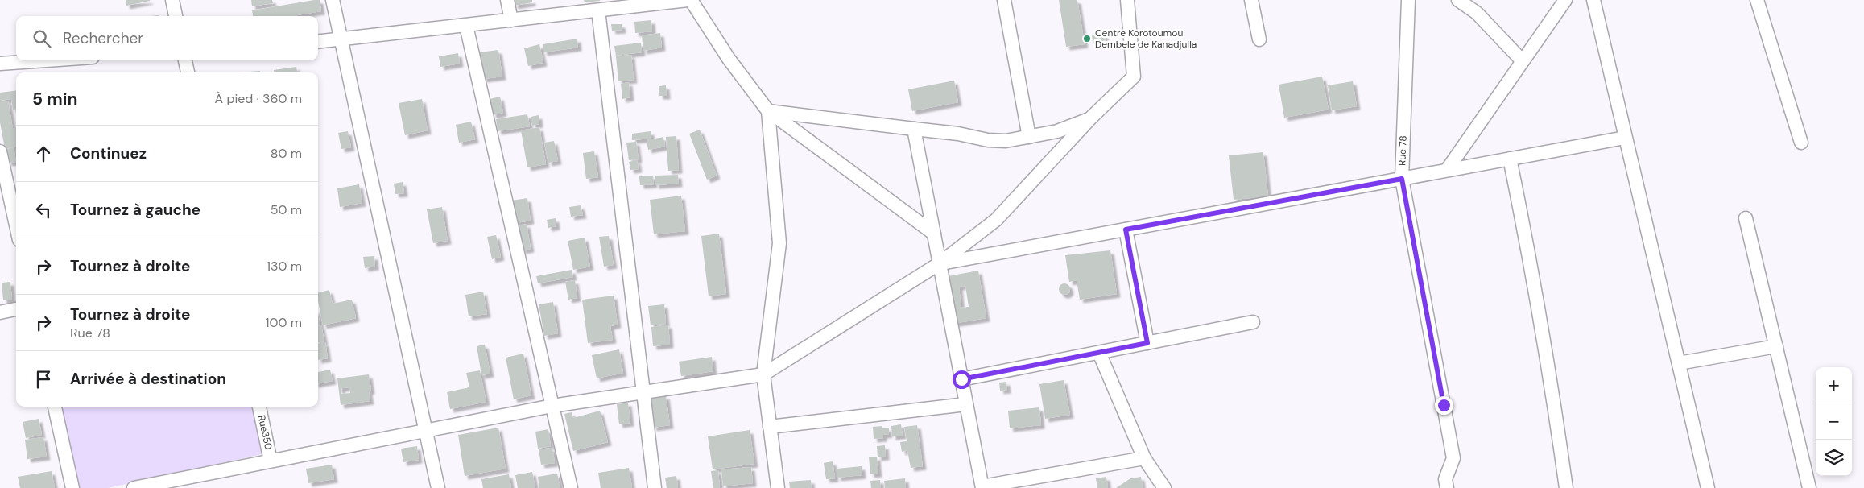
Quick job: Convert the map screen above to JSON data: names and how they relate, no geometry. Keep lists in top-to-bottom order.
{
  "streets": {
    "street": ["Rue 78", "Rue350"]
  },
  "places": ["Centre Korotoumou Dembele de Kanadjuila"],
  "page": {
    "search": "Rechercher",
    "heading": ["5 min", "À pied · 360 m"],
    "list": [
      ["Continuez", "80 m"],
      ["Tournez à gauche", "50 m"],
      ["Tournez à droite", "130 m"],
      ["Tournez à droite", "Rue 78", "100 m"],
      "Arrivée à destination"
    ],
    "map_buttons": ["+", "−"]
  }
}
